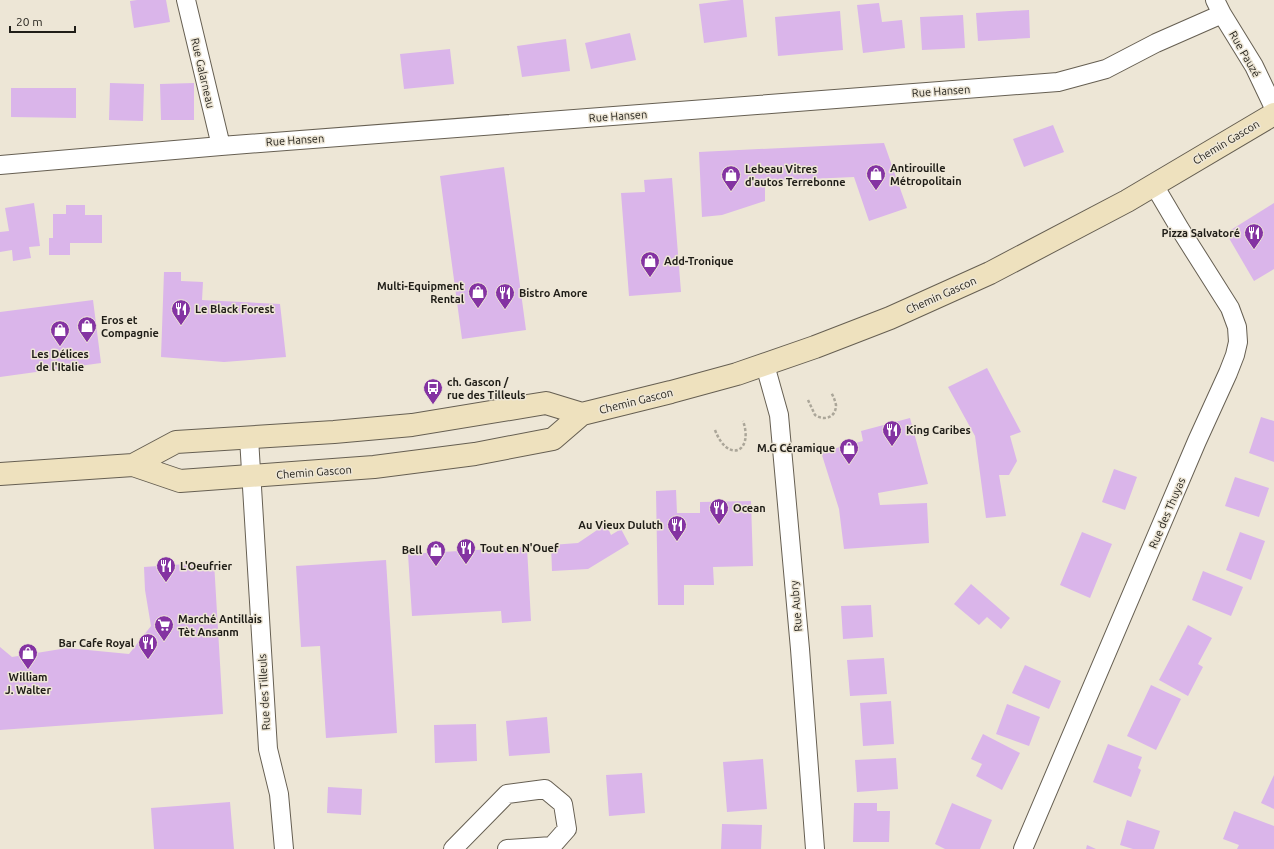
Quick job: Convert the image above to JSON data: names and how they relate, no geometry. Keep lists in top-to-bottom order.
{
  "streets": {
    "main road": ["Chemin Gascon"],
    "street": [
      "Rue Pauzé",
      "Rue Galarneau",
      "Rue Hansen",
      "Rue des Thuyas",
      "Rue Aubry",
      "Rue des Tilleuls"
    ]
  },
  "crossings": [
    ["Rue Pauzé", "Rue Hansen"],
    ["Rue Galarneau", "Rue Hansen"],
    ["Chemin Gascon", "Rue des Thuyas"],
    ["Chemin Gascon", "Rue Aubry"],
    ["Chemin Gascon", "Rue des Tilleuls"]
  ],
  "places": {
    "shop": [
      "Antirouille Métropolitain",
      "Lebeau Vitres d'autos Terrebonne",
      "Add-Tronique",
      "Multi-Equipment Rental",
      "Eros et Compagnie",
      "Les Délices de l'Italie",
      "M.G Céramique",
      "Bell",
      "William J. Walter"
    ],
    "restaurant": [
      "Pizza Salvatoré",
      "Bistro Amore",
      "Le Black Forest",
      "King Caribes",
      "Ocean",
      "Au Vieux Duluth",
      "Tout en N'Ouef",
      "L'Oeufrier",
      "Bar Cafe Royal"
    ],
    "bus stop": ["ch. Gascon / rue des Tilleuls"],
    "supermarket": ["Marché Antillais Tèt Ansanm"]
  },
  "scale_bar": "20 m"
}
